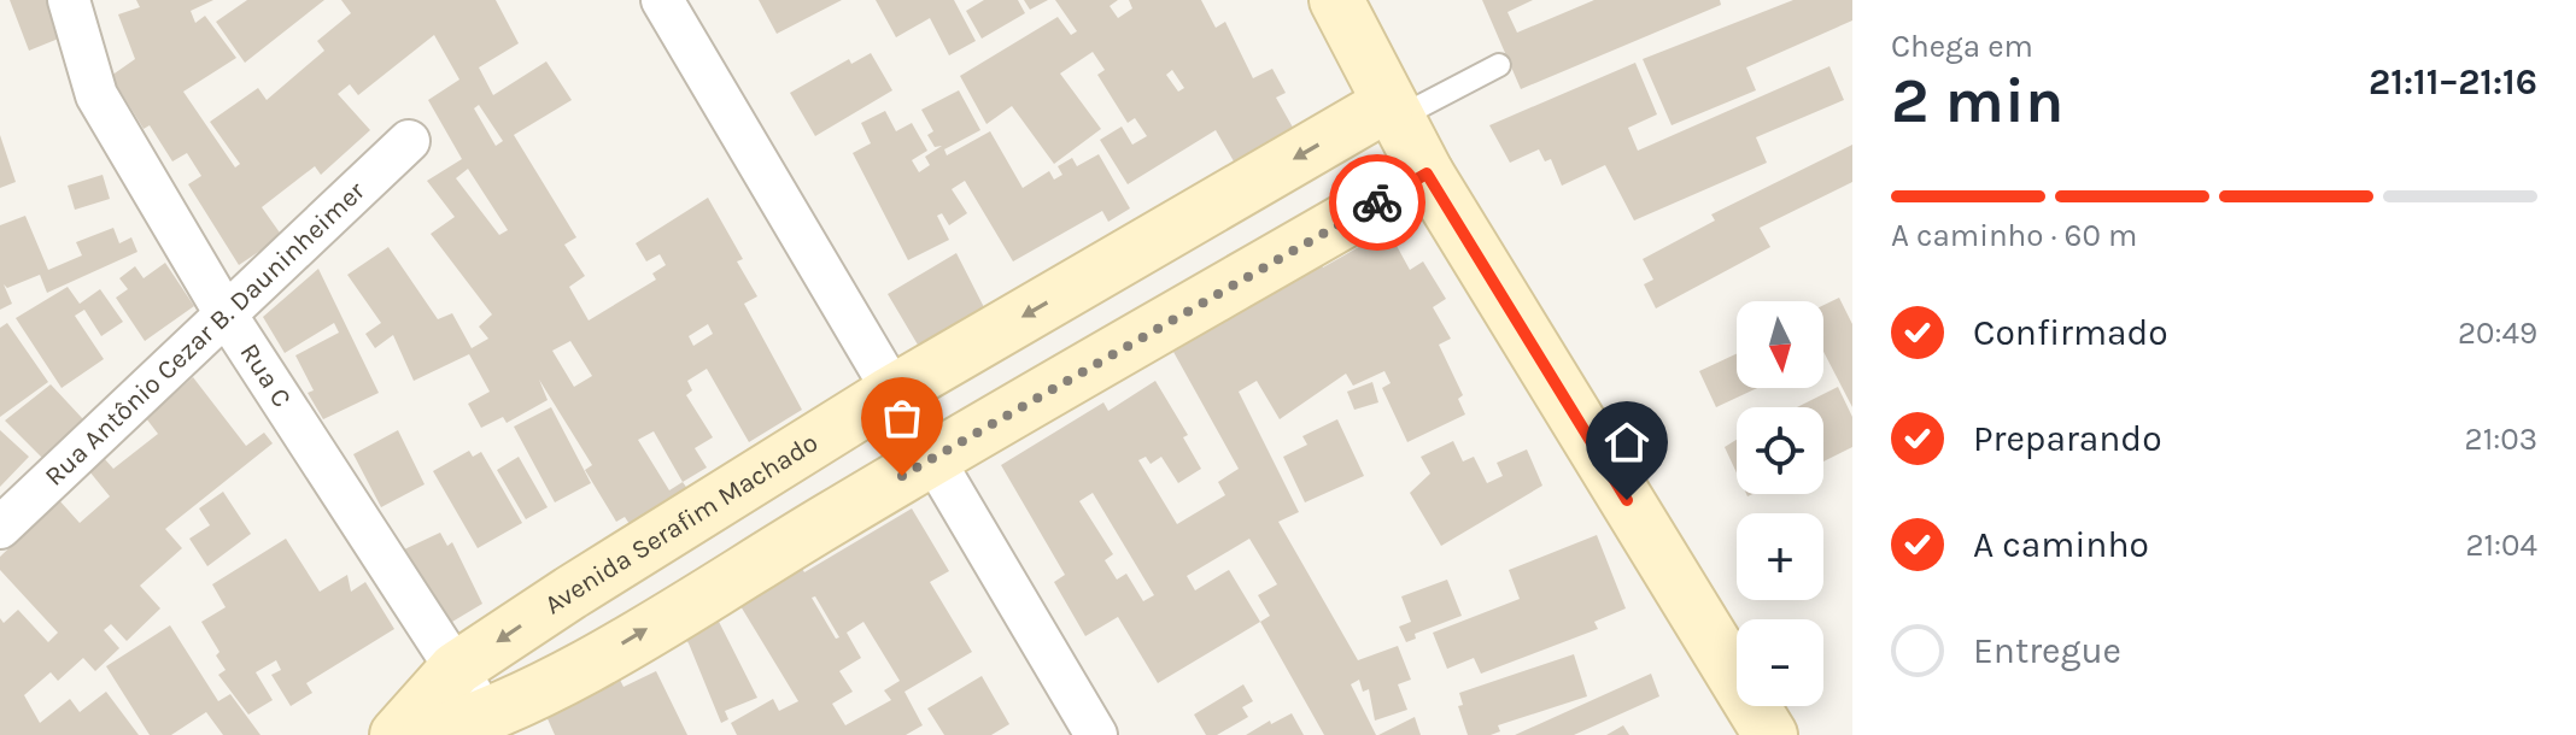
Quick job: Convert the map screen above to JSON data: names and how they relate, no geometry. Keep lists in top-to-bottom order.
{
  "streets": {
    "street": ["Rua Antônio Cezar B. Dauninheimer", "Rua C", "Avenida Serafim Machado"]
  },
  "crossings": [
    ["Rua Antônio Cezar B. Dauninheimer", "Rua C"],
    ["Rua C", "Avenida Serafim Machado"]
  ],
  "north": "bottom",
  "page": {
    "heading": ["2 min", "Chega em", "21:11–21:16"],
    "bar": "A caminho · 60 m",
    "list": [
      ["Confirmado", "20:49"],
      ["Preparando", "21:03"],
      ["A caminho", "21:04"],
      "Entregue"
    ],
    "map_buttons": ["+", "−"]
  }
}
